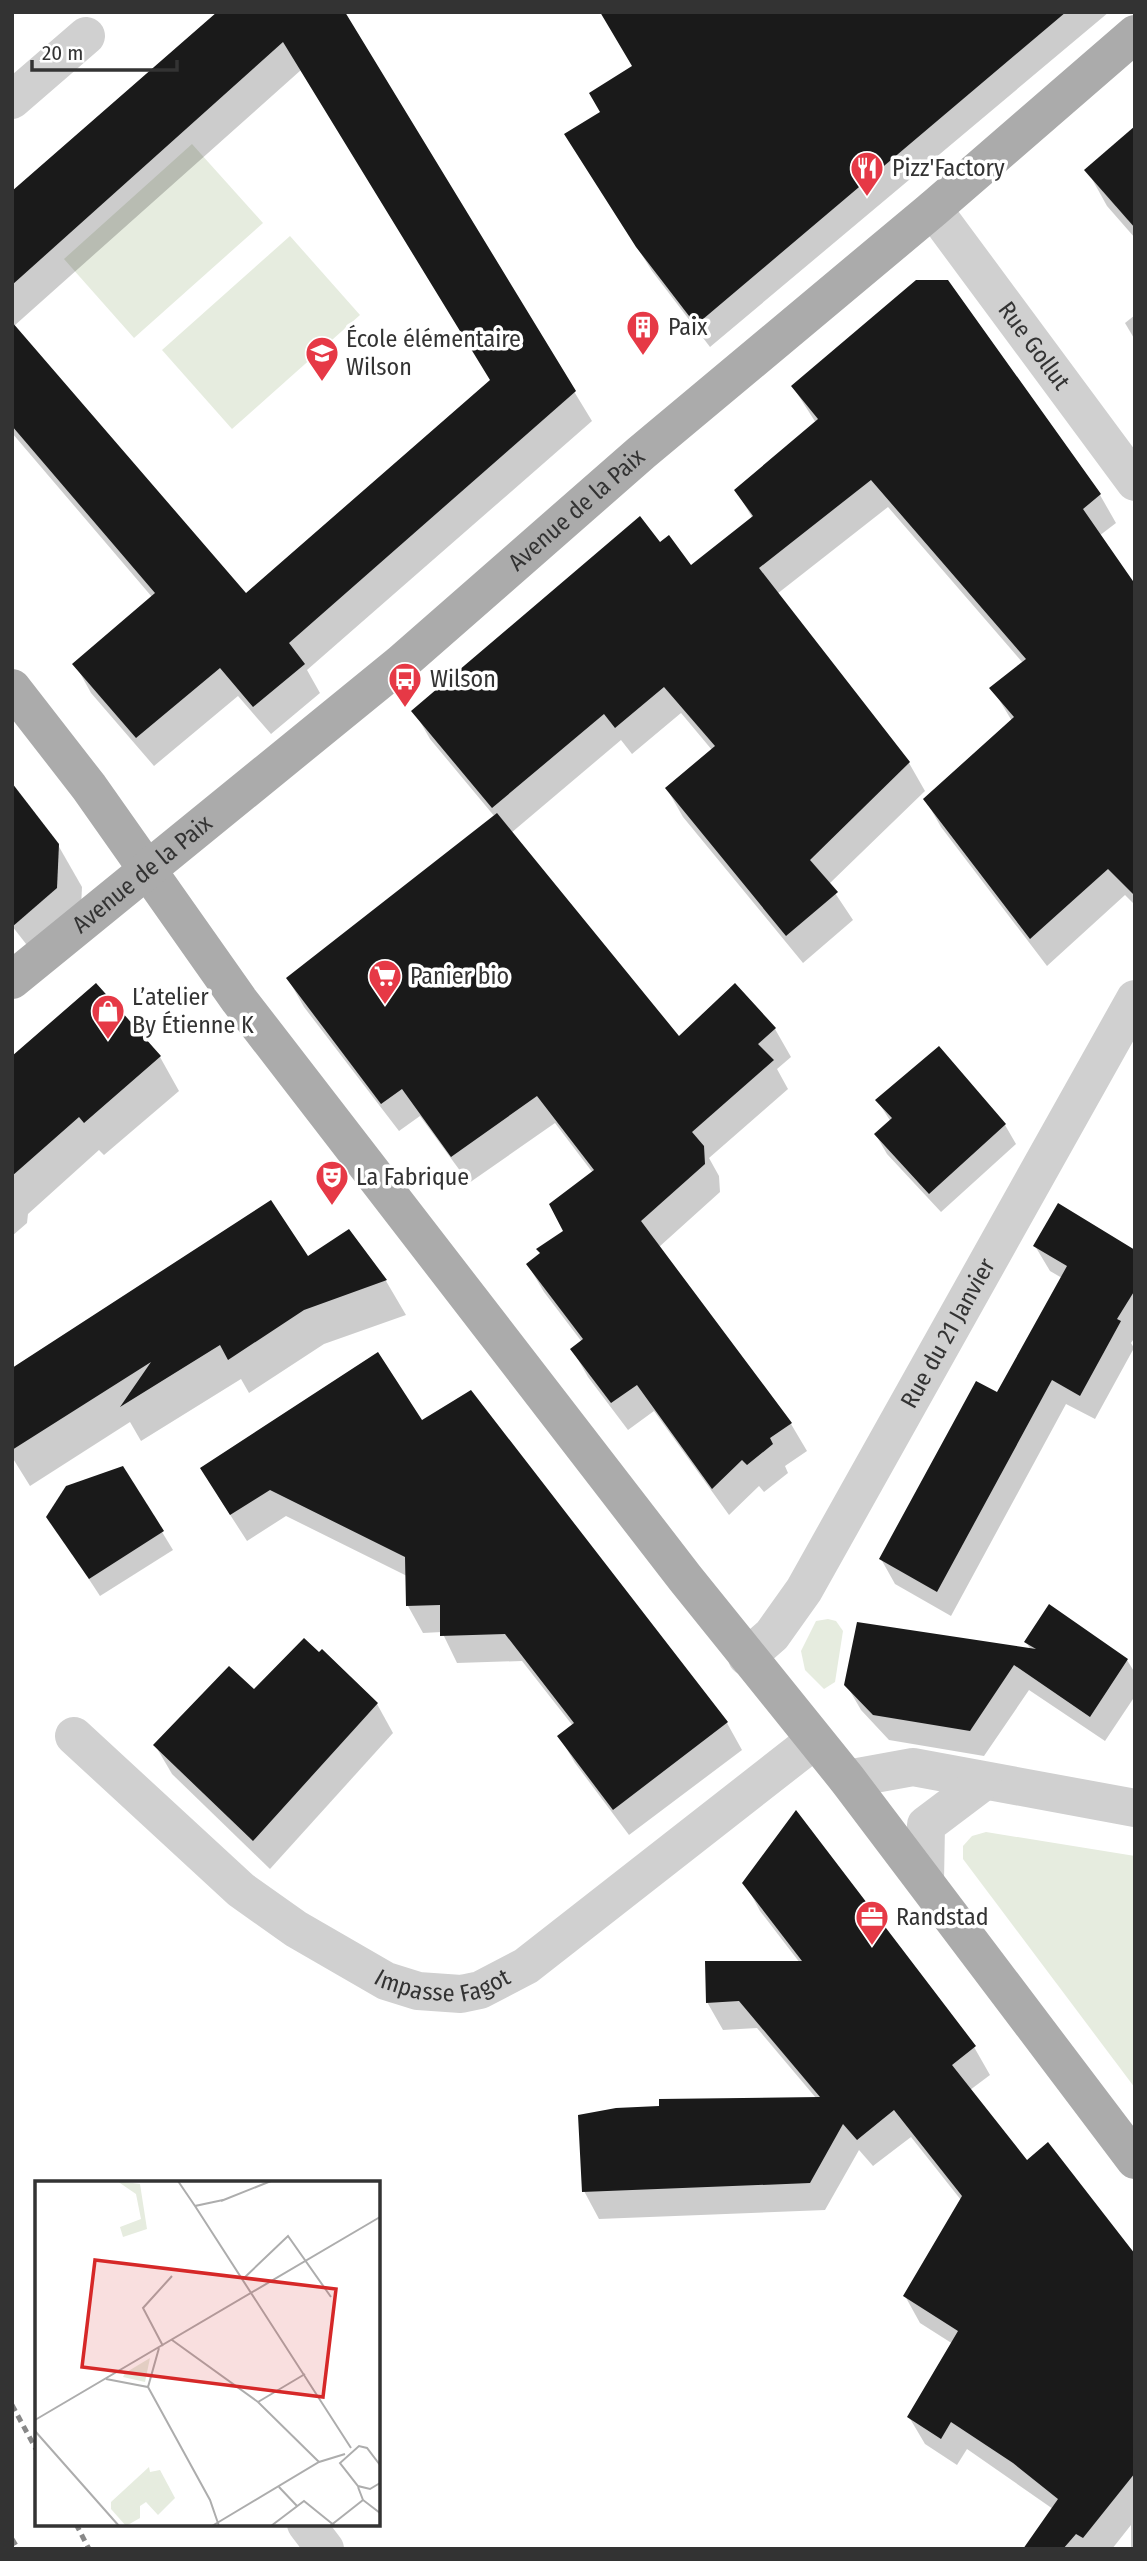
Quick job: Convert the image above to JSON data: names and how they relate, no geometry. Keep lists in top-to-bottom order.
{
  "streets": {
    "main road": ["Avenue de la Paix"],
    "street": ["Rue Gollut", "Rue du 21 Janvier", "Impasse Fagot"]
  },
  "crossings": [
    ["Rue Gollut", "Avenue de la Paix"]
  ],
  "places": {
    "restaurant": ["Pizz'Factory"],
    "building": ["Paix"],
    "school or university": ["École élémentaire Wilson"],
    "bus stop": ["Wilson"],
    "supermarket": ["Panier bio"],
    "shop": ["L’atelier By Étienne K"],
    "theatre": ["La Fabrique"],
    "office": ["Randstad"]
  },
  "scale_bar": "20 m"
}
